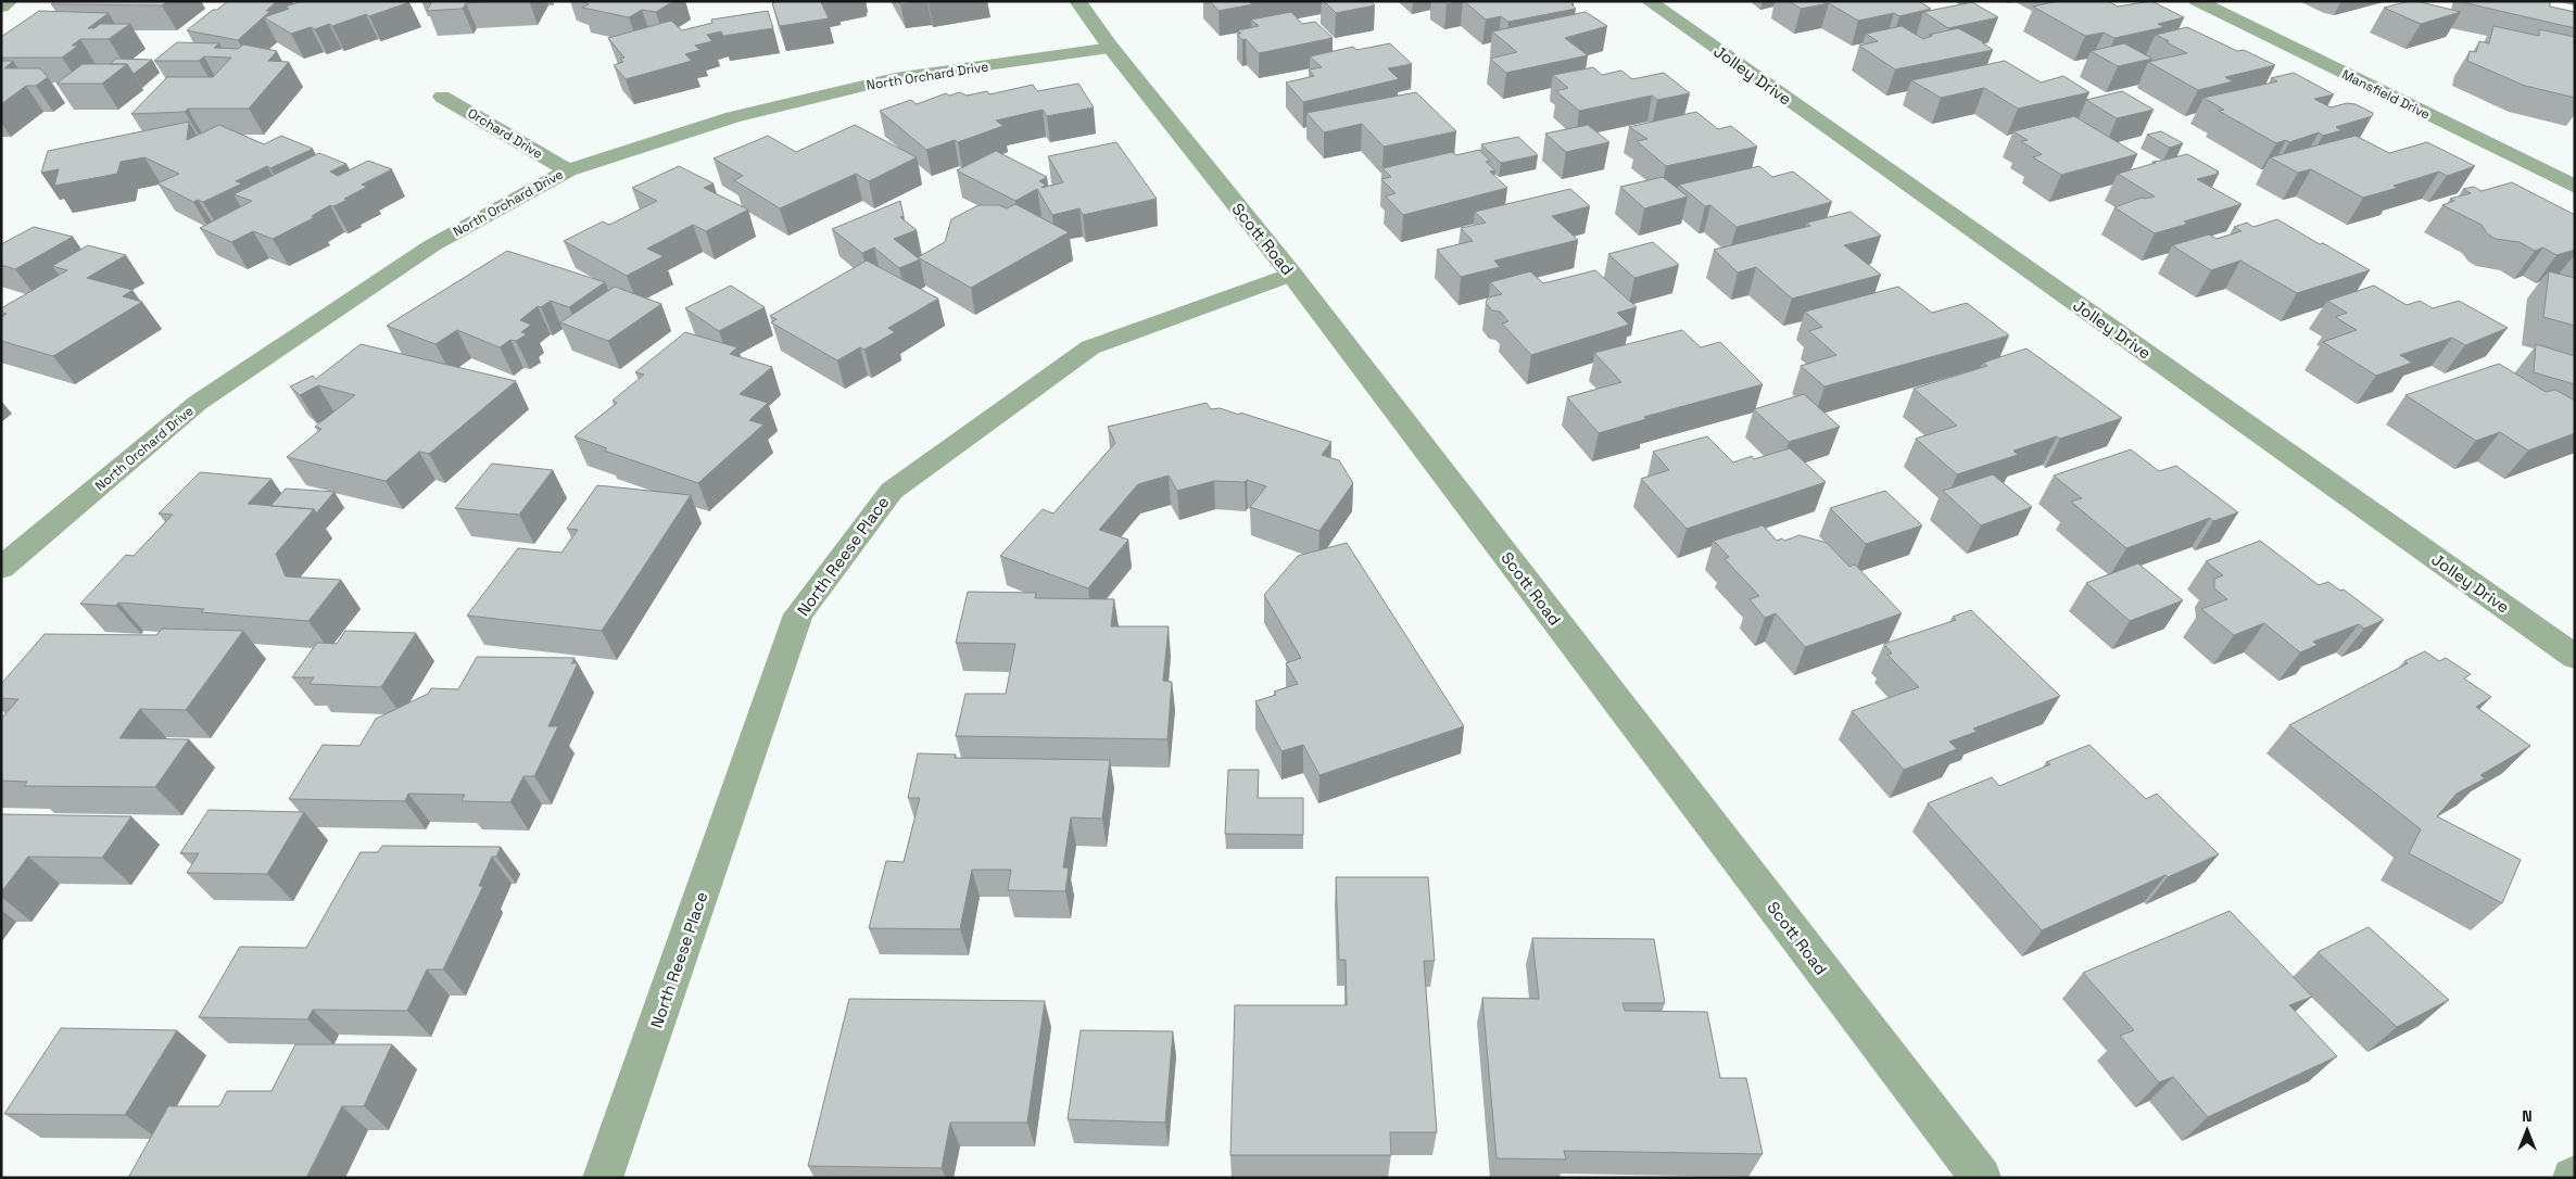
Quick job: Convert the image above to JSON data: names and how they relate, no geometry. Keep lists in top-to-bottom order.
{
  "streets": {
    "street": [
      "Jolley Drive",
      "North Orchard Drive",
      "Mansfield Drive",
      "Orchard Drive",
      "Scott Road",
      "North Reese Place"
    ]
  },
  "crossings": [
    ["North Orchard Drive", "Orchard Drive"],
    ["North Orchard Drive", "Scott Road"],
    ["Scott Road", "North Reese Place"]
  ],
  "north": "top"
}
